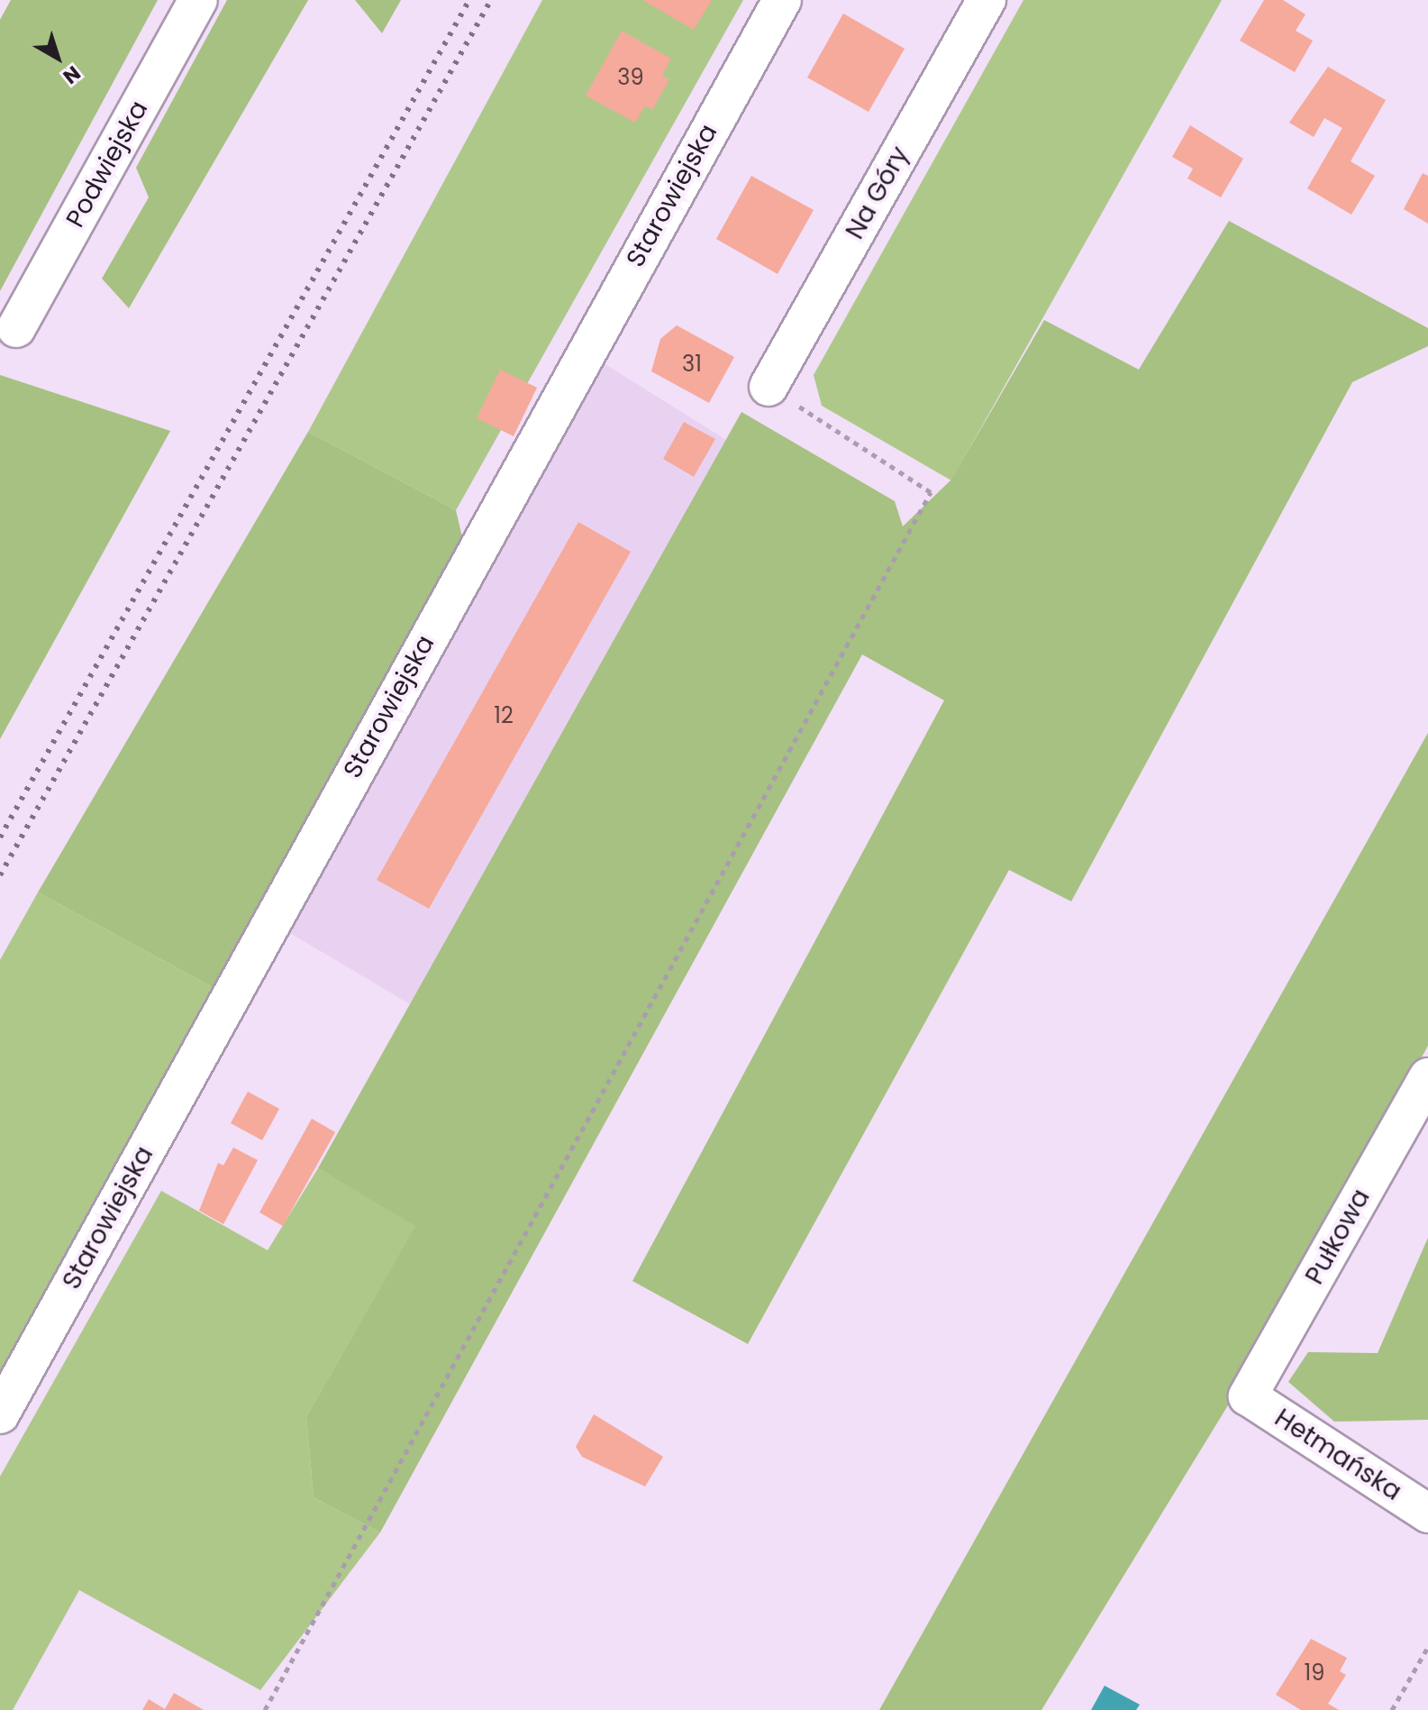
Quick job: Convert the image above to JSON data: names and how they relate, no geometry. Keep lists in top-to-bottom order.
{
  "streets": {
    "street": [
      "Podwiejska",
      "Na Góry",
      "Starowiejska",
      "Pułkowa",
      "Hetmańska"
    ]
  },
  "crossings": [
    ["Pułkowa", "Hetmańska"]
  ],
  "house_numbers": [
    "39",
    "31",
    "12",
    "19"
  ],
  "north": "bottom right"
}
